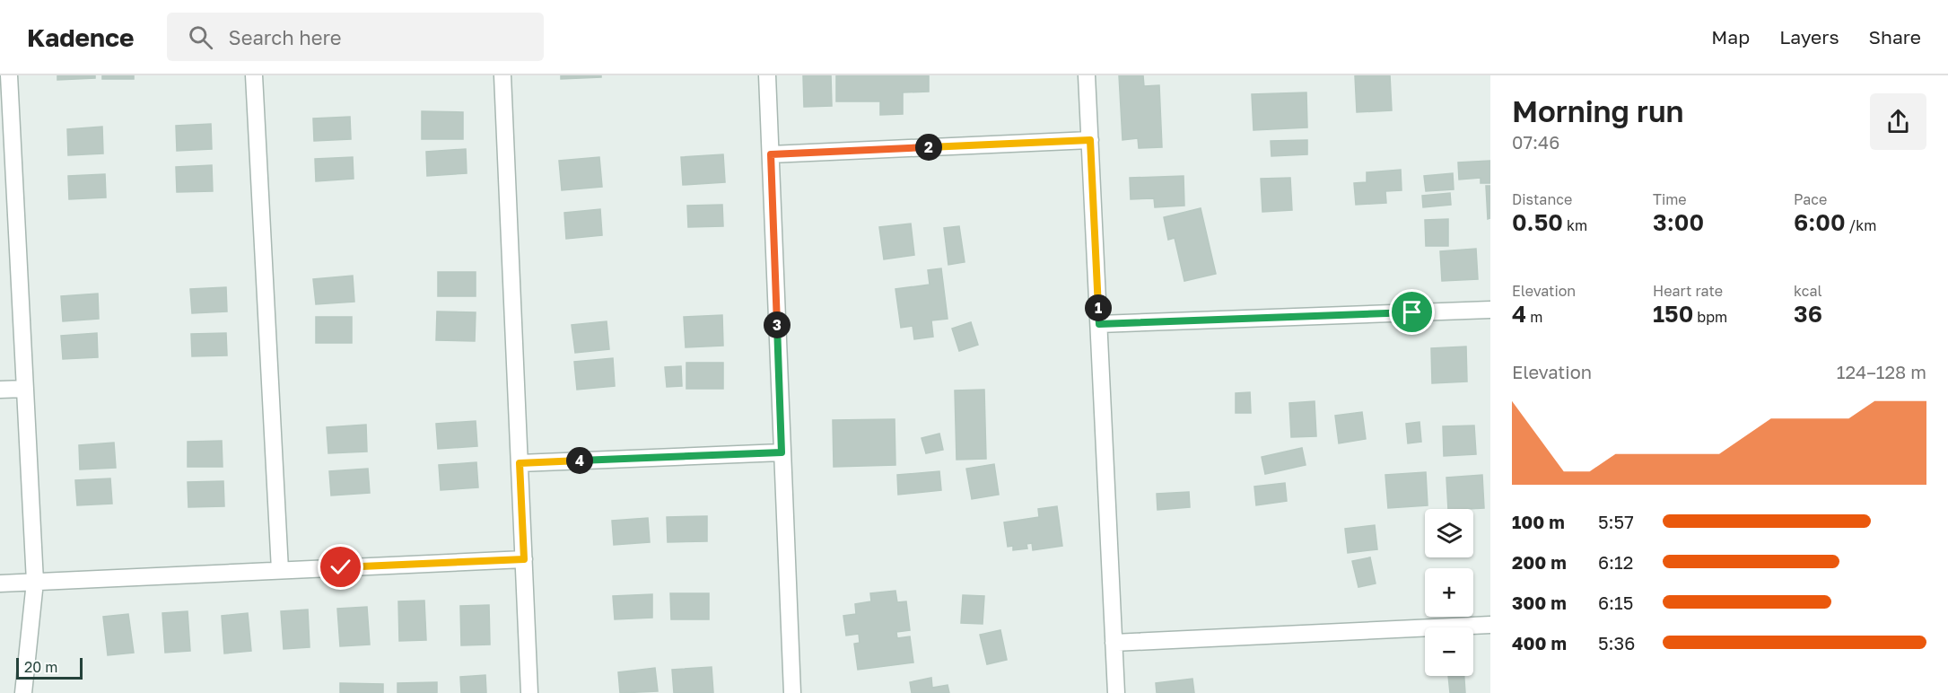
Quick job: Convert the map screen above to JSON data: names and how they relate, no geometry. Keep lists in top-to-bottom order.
{
  "scale_bar": "20 m",
  "page": {
    "header": "Kadence",
    "search": "Search here",
    "nav": ["Map", "Layers", "Share"],
    "heading": ["Morning run", "07:46"],
    "pins": [
      "2",
      "1",
      "3",
      "4"
    ],
    "stats": [
      ["Distance", "0.50 km"],
      ["Time", "3:00"],
      ["Pace", "6:00 /km"],
      ["Elevation", "4 m"],
      ["Heart rate", "150 bpm"],
      ["kcal", "36"]
    ],
    "chart": ["Elevation", "124–128 m"],
    "list": [
      {
        "name": "100 m",
        "note": "5:57"
      },
      {
        "name": "200 m",
        "note": "6:12"
      },
      {
        "name": "300 m",
        "note": "6:15"
      },
      {
        "name": "400 m",
        "note": "5:36"
      }
    ],
    "map_buttons": ["+", "−"],
    "scale": "20 m"
  }
}
